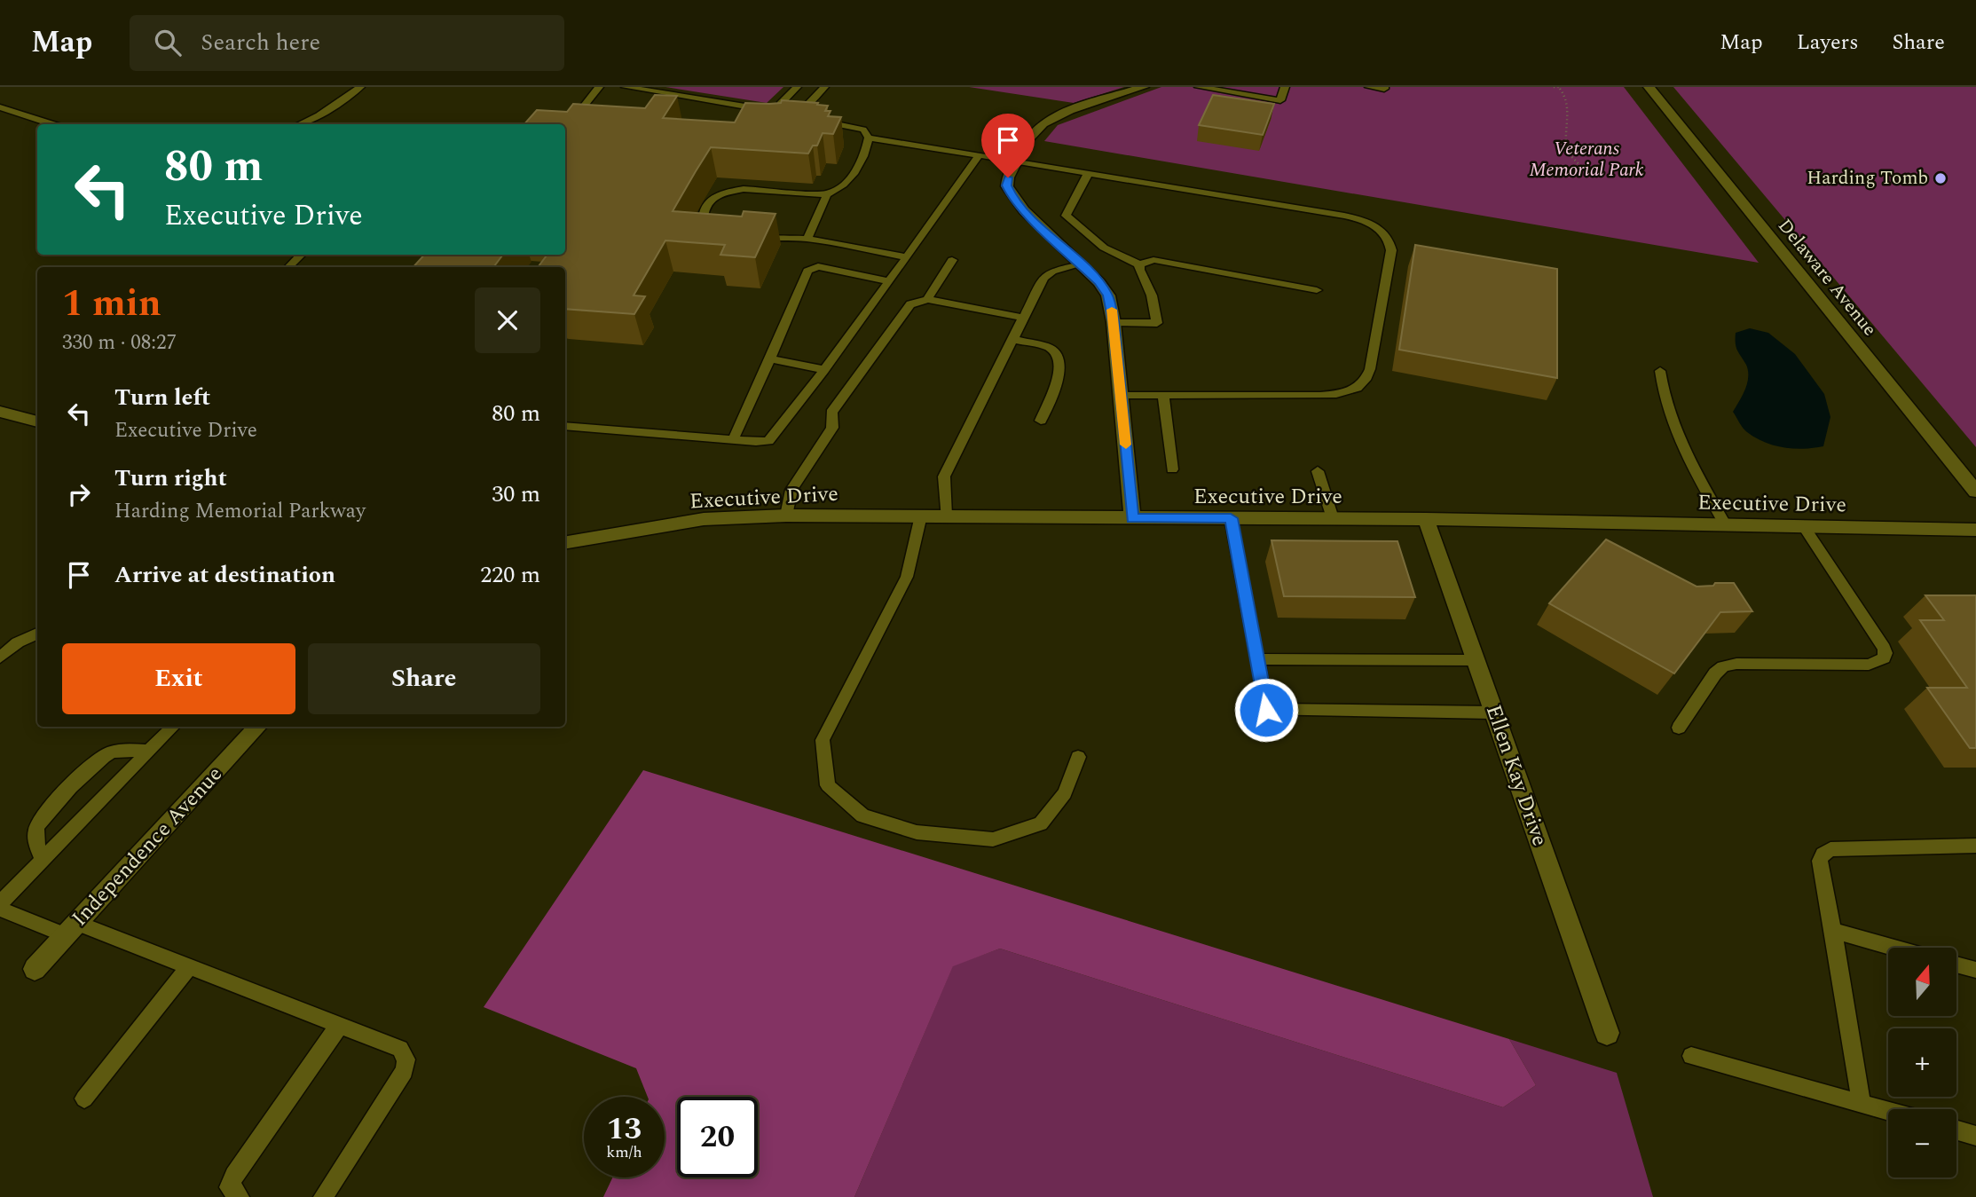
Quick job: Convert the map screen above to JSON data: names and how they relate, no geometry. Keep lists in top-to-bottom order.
{
  "streets": {
    "street": [
      "Delaware Avenue",
      "Executive Drive",
      "Ellen Kay Drive",
      "Independence Avenue"
    ]
  },
  "crossings": [
    ["Executive Drive", "Ellen Kay Drive"]
  ],
  "parks": ["Veterans Memorial Park"],
  "places": ["Harding Tomb"],
  "north": "top",
  "page": {
    "header": "Map",
    "search": "Search here",
    "nav": ["Map", "Layers", "Share"],
    "turn": ["80 m", "Executive Drive"],
    "heading": ["1 min", "330 m · 08:27"],
    "list": [
      {
        "name": "Turn left",
        "note": "Executive Drive",
        "value": "80 m"
      },
      {
        "name": "Turn right",
        "note": "Harding Memorial Parkway",
        "value": "30 m"
      },
      {
        "name": "Arrive at destination",
        "value": "220 m"
      }
    ],
    "buttons": ["Exit", "Share"],
    "map_buttons": ["+", "−"],
    "speed": "13 km/h",
    "limit": "20"
  }
}
